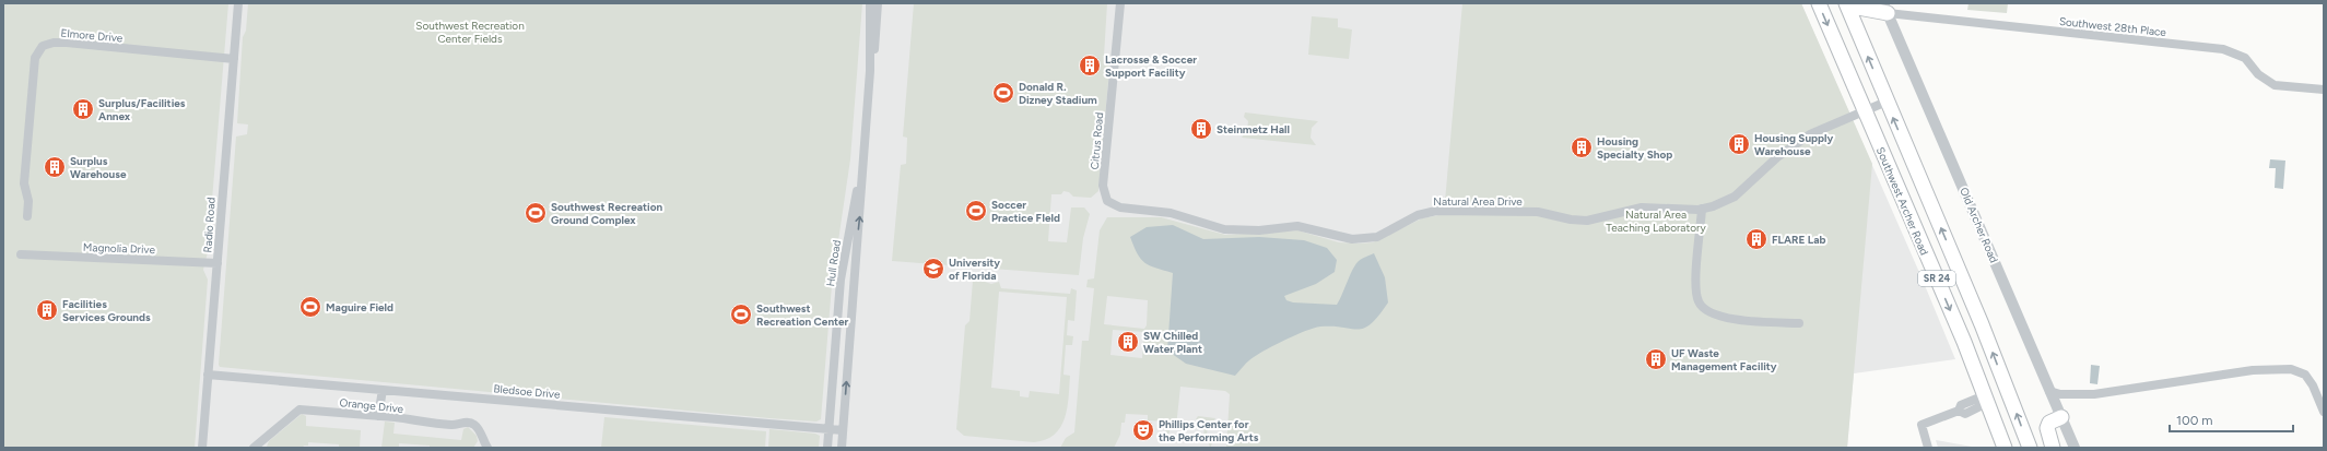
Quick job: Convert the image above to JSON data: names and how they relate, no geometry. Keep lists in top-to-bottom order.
{
  "streets": {
    "main road": ["Southwest Archer Road", "SR 24"],
    "street": [
      "Southwest 28th Place",
      "Elmore Drive",
      "Citrus Road",
      "Natural Area Drive",
      "Radio Road",
      "Old Archer Road",
      "Magnolia Drive",
      "Hull Road",
      "Bledsoe Drive",
      "Orange Drive"
    ]
  },
  "crossings": [
    ["Southwest 28th Place", "Old Archer Road"],
    ["Elmore Drive", "Radio Road"],
    ["Citrus Road", "Natural Area Drive"],
    ["Natural Area Drive", "Southwest Archer Road"],
    ["Natural Area Drive", "SR 24"],
    ["Radio Road", "Magnolia Drive"],
    ["Radio Road", "Bledsoe Drive"],
    ["Hull Road", "Bledsoe Drive"]
  ],
  "parks": ["Southwest Recreation Center Fields", "Natural Area Teaching Laboratory"],
  "places": {
    "building": [
      "Lacrosse & Soccer Support Facility",
      "Surplus/Facilities Annex",
      "Steinmetz Hall",
      "Housing Supply Warehouse",
      "Housing Specialty Shop",
      "Surplus Warehouse",
      "FLARE Lab",
      "Facilities Services Grounds",
      "SW Chilled Water Plant",
      "UF Waste Management Facility"
    ],
    "sports": [
      "Donald R. Dizney Stadium",
      "Soccer Practice FIeld",
      "Southwest Recreation Ground Complex",
      "Maguire Field",
      "Southwest Recreation Center"
    ],
    "school or university": ["University of Florida"],
    "theatre": ["Phillips Center for the Performing Arts"]
  },
  "scale_bar": "100 m"
}
